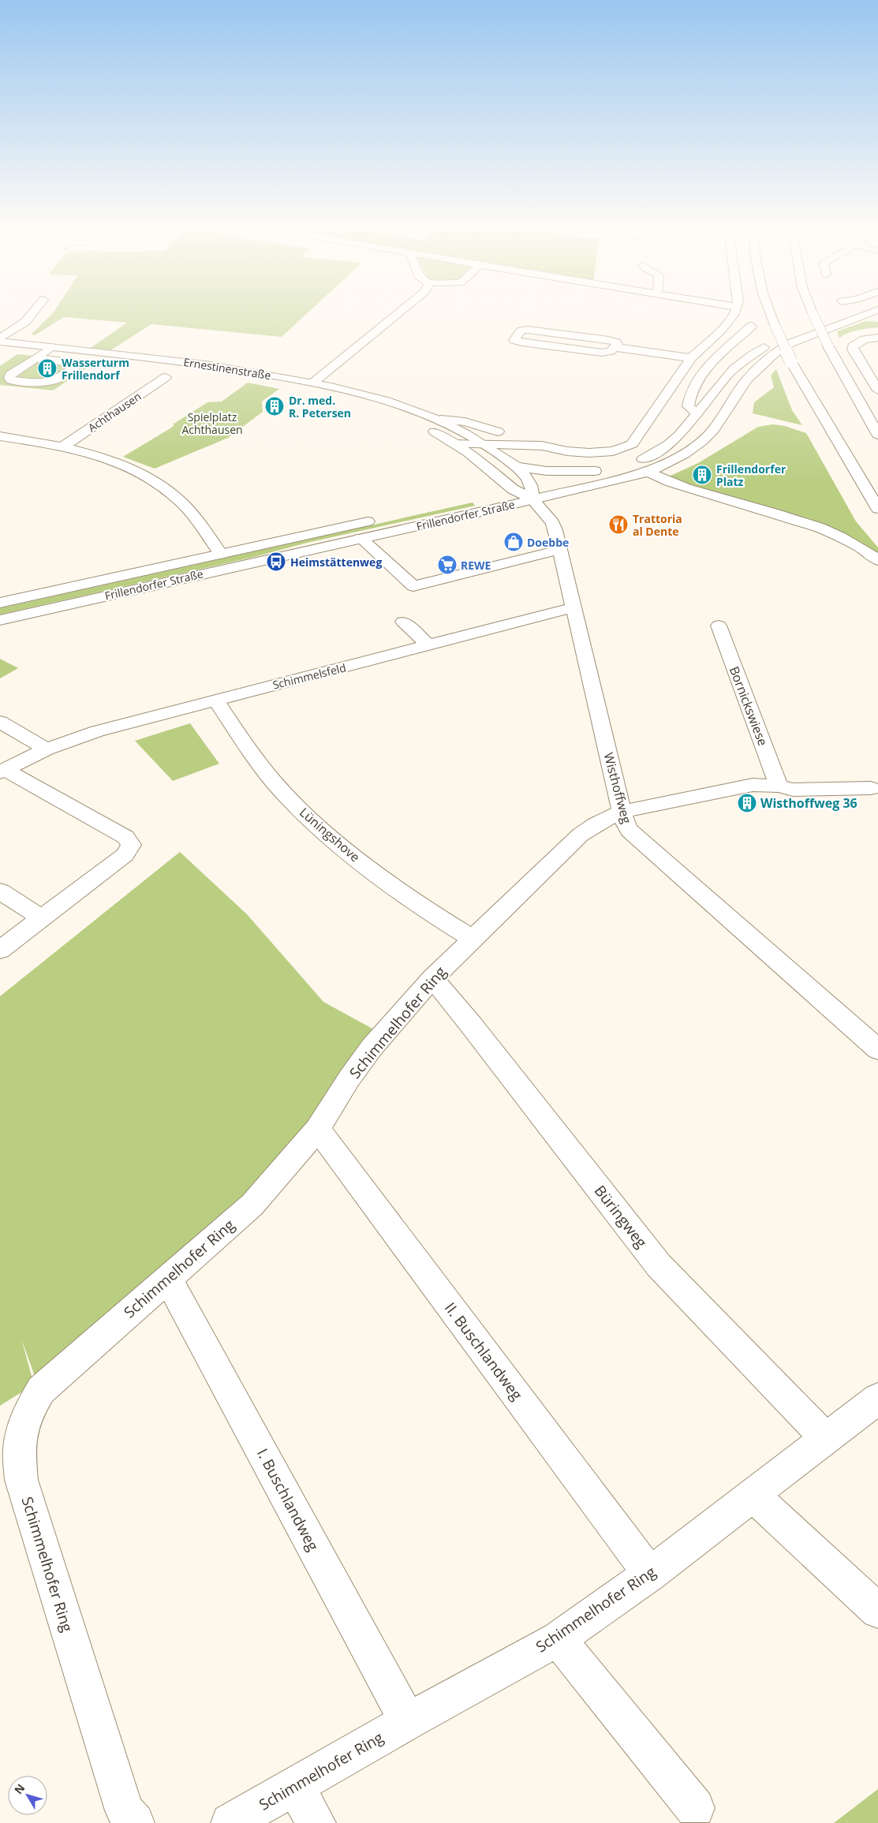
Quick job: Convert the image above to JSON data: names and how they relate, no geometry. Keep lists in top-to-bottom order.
{
  "streets": {
    "main road": [
      "Ernestinenstraße",
      "Achthausen",
      "Frillendorfer Straße",
      "Schimmelsfeld",
      "Bornickswiese",
      "Wisthoffweg",
      "Lüningshove",
      "Schimmelhofer Ring",
      "Büringweg",
      "II. Buschlandweg",
      "I. Buschlandweg"
    ]
  },
  "crossings": [
    ["Ernestinenstraße", "Frillendorfer Straße"],
    ["Ernestinenstraße", "Wisthoffweg"],
    ["Frillendorfer Straße", "Wisthoffweg"],
    ["Schimmelsfeld", "Wisthoffweg"],
    ["Schimmelsfeld", "Lüningshove"],
    ["Wisthoffweg", "Schimmelhofer Ring"],
    ["Lüningshove", "Schimmelhofer Ring"],
    ["Schimmelhofer Ring", "Büringweg"],
    ["Schimmelhofer Ring", "II. Buschlandweg"],
    ["Schimmelhofer Ring", "I. Buschlandweg"]
  ],
  "parks": ["Spielplatz Achthausen"],
  "places": {
    "building": [
      "Wasserturm Frillendorf",
      "Dr. med. R. Petersen",
      "Frillendorfer Platz",
      "Wisthoffweg 36"
    ],
    "restaurant": ["Trattoria al Dente"],
    "shop": ["Doebbe"],
    "bus stop": ["Heimstättenweg"],
    "supermarket": ["REWE"]
  },
  "north": "top left"
}
